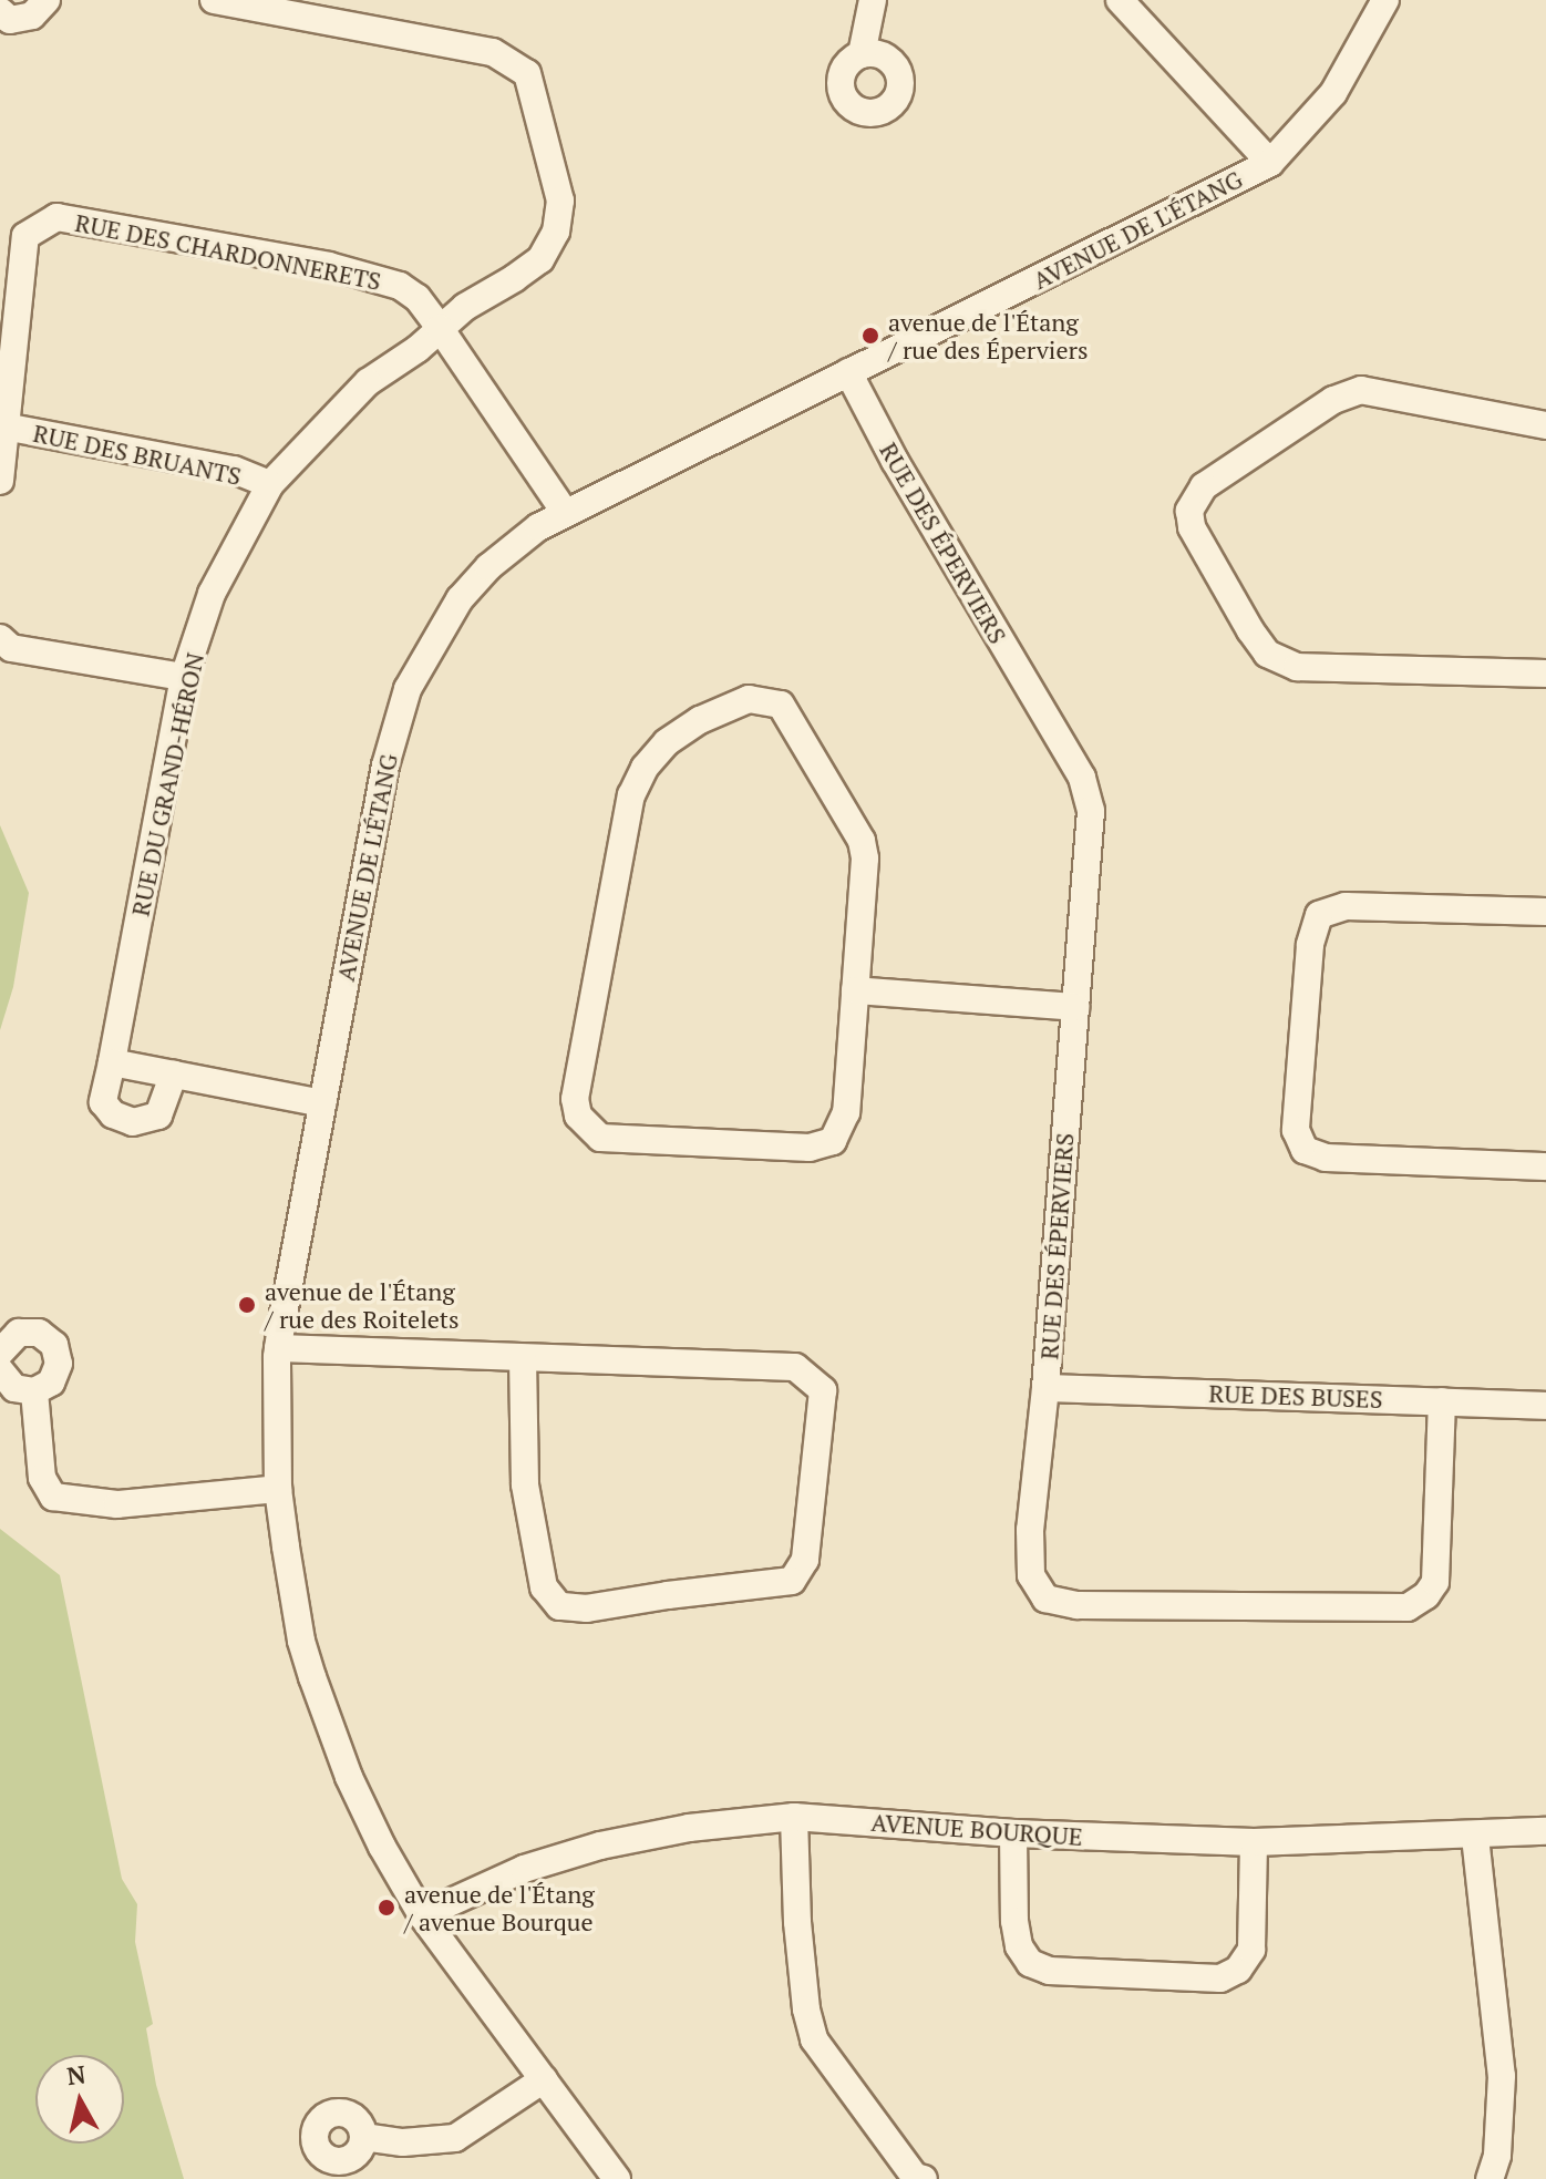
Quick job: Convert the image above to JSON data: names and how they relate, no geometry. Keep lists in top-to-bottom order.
{
  "streets": {
    "street": [
      "AVENUE DE L'ÉTANG",
      "RUE DES CHARDONNERETS",
      "RUE DES BRUANTS",
      "RUE DES ÉPERVIERS",
      "RUE DU GRAND-HÉRON",
      "RUE DES BUSES",
      "AVENUE BOURQUE"
    ]
  },
  "crossings": [
    ["AVENUE DE L'ÉTANG", "RUE DES CHARDONNERETS"],
    ["AVENUE DE L'ÉTANG", "RUE DES ÉPERVIERS"],
    ["AVENUE DE L'ÉTANG", "AVENUE BOURQUE"],
    ["RUE DES CHARDONNERETS", "RUE DES BRUANTS"],
    ["RUE DES CHARDONNERETS", "RUE DU GRAND-HÉRON"],
    ["RUE DES BRUANTS", "RUE DU GRAND-HÉRON"],
    ["RUE DES ÉPERVIERS", "RUE DES BUSES"]
  ],
  "places": ["avenue de l'Étang / rue des Éperviers", "avenue de l'Étang / rue des Roitelets", "avenue de l'Étang / avenue Bourque"],
  "north": "top"
}
